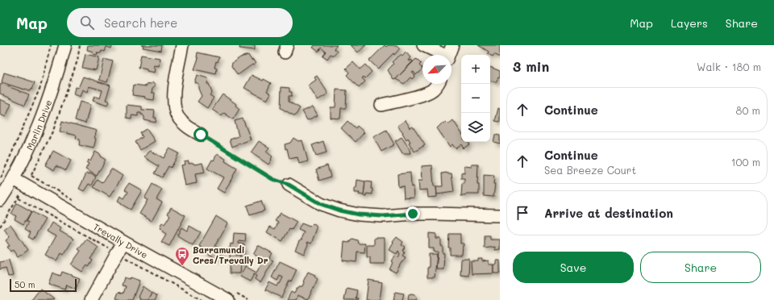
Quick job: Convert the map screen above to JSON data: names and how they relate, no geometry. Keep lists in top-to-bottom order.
{
  "streets": {
    "street": ["Marlin Drive", "Trevally Drive"]
  },
  "crossings": [
    ["Marlin Drive", "Trevally Drive"]
  ],
  "places": {
    "bus stop": ["Barramundi Cres/Trevally Dr"]
  },
  "scale_bar": "50 m",
  "north": "bottom left",
  "page": {
    "header": "Map",
    "search": "Search here",
    "nav": ["Map", "Layers", "Share"],
    "heading": ["3 min", "Walk · 180 m"],
    "map_buttons": ["+", "−"],
    "list": [
      ["Continue", "80 m"],
      ["Continue", "Sea Breeze Court", "100 m"],
      "Arrive at destination"
    ],
    "buttons": ["Save", "Share"],
    "scale": "50 m"
  }
}
